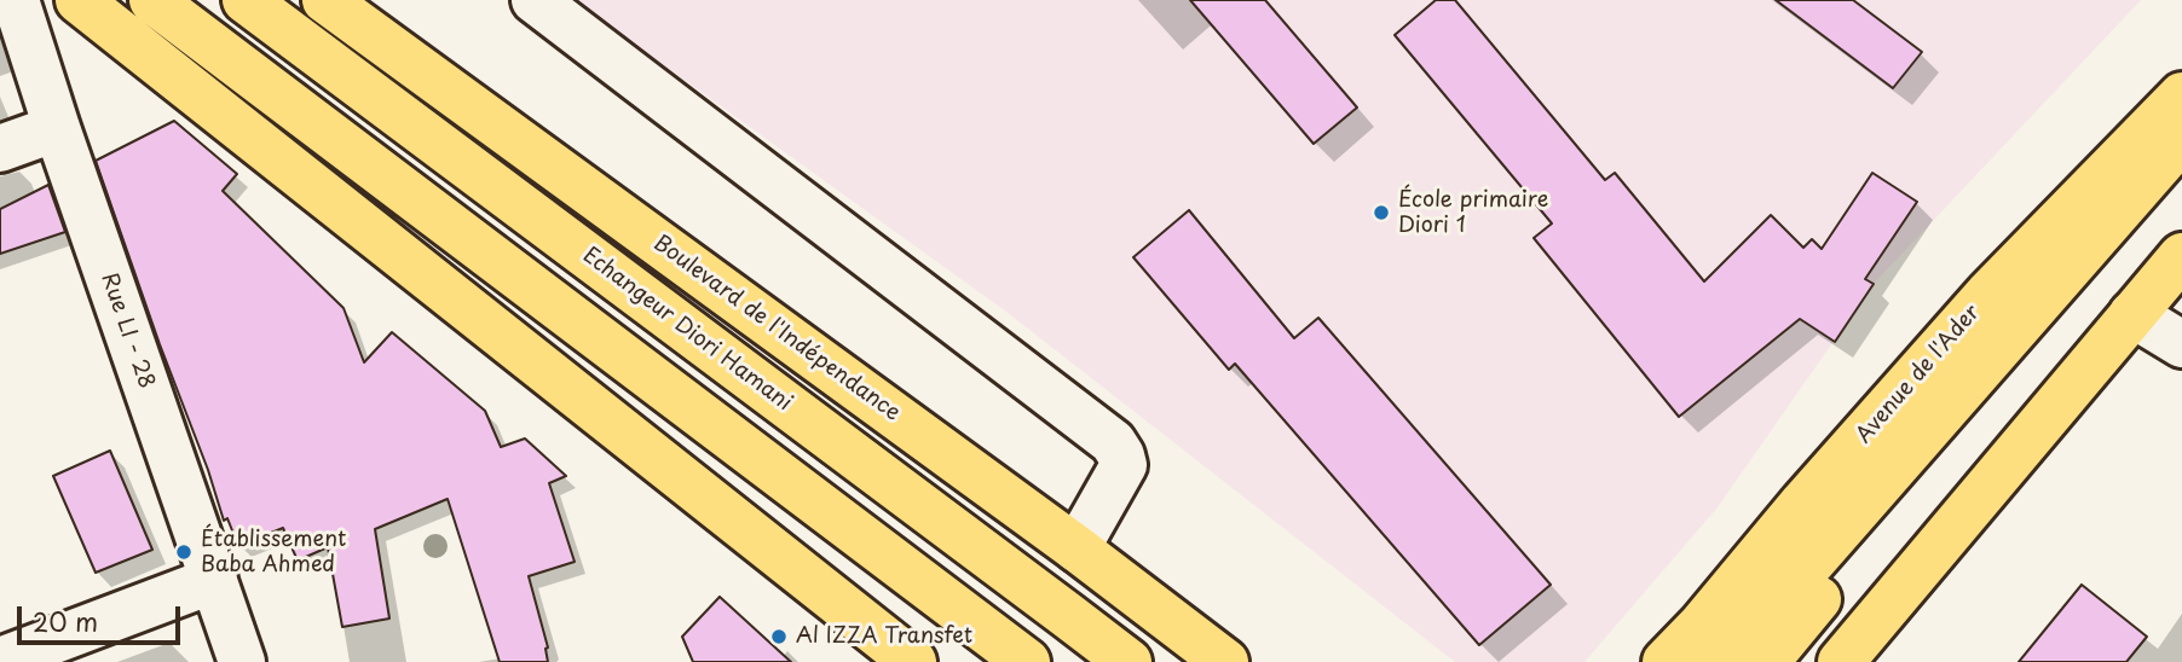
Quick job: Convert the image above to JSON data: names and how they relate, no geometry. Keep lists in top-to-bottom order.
{
  "streets": {
    "main road": ["Boulevard de l'Indépendance", "Echangeur Diori Hamani", "Avenue de l'Ader"],
    "street": ["Rue LI - 28"]
  },
  "places": ["École primaire Diori 1", "Établissement Baba Ahmed", "Al IZZA Transfet"],
  "scale_bar": "20 m"
}
